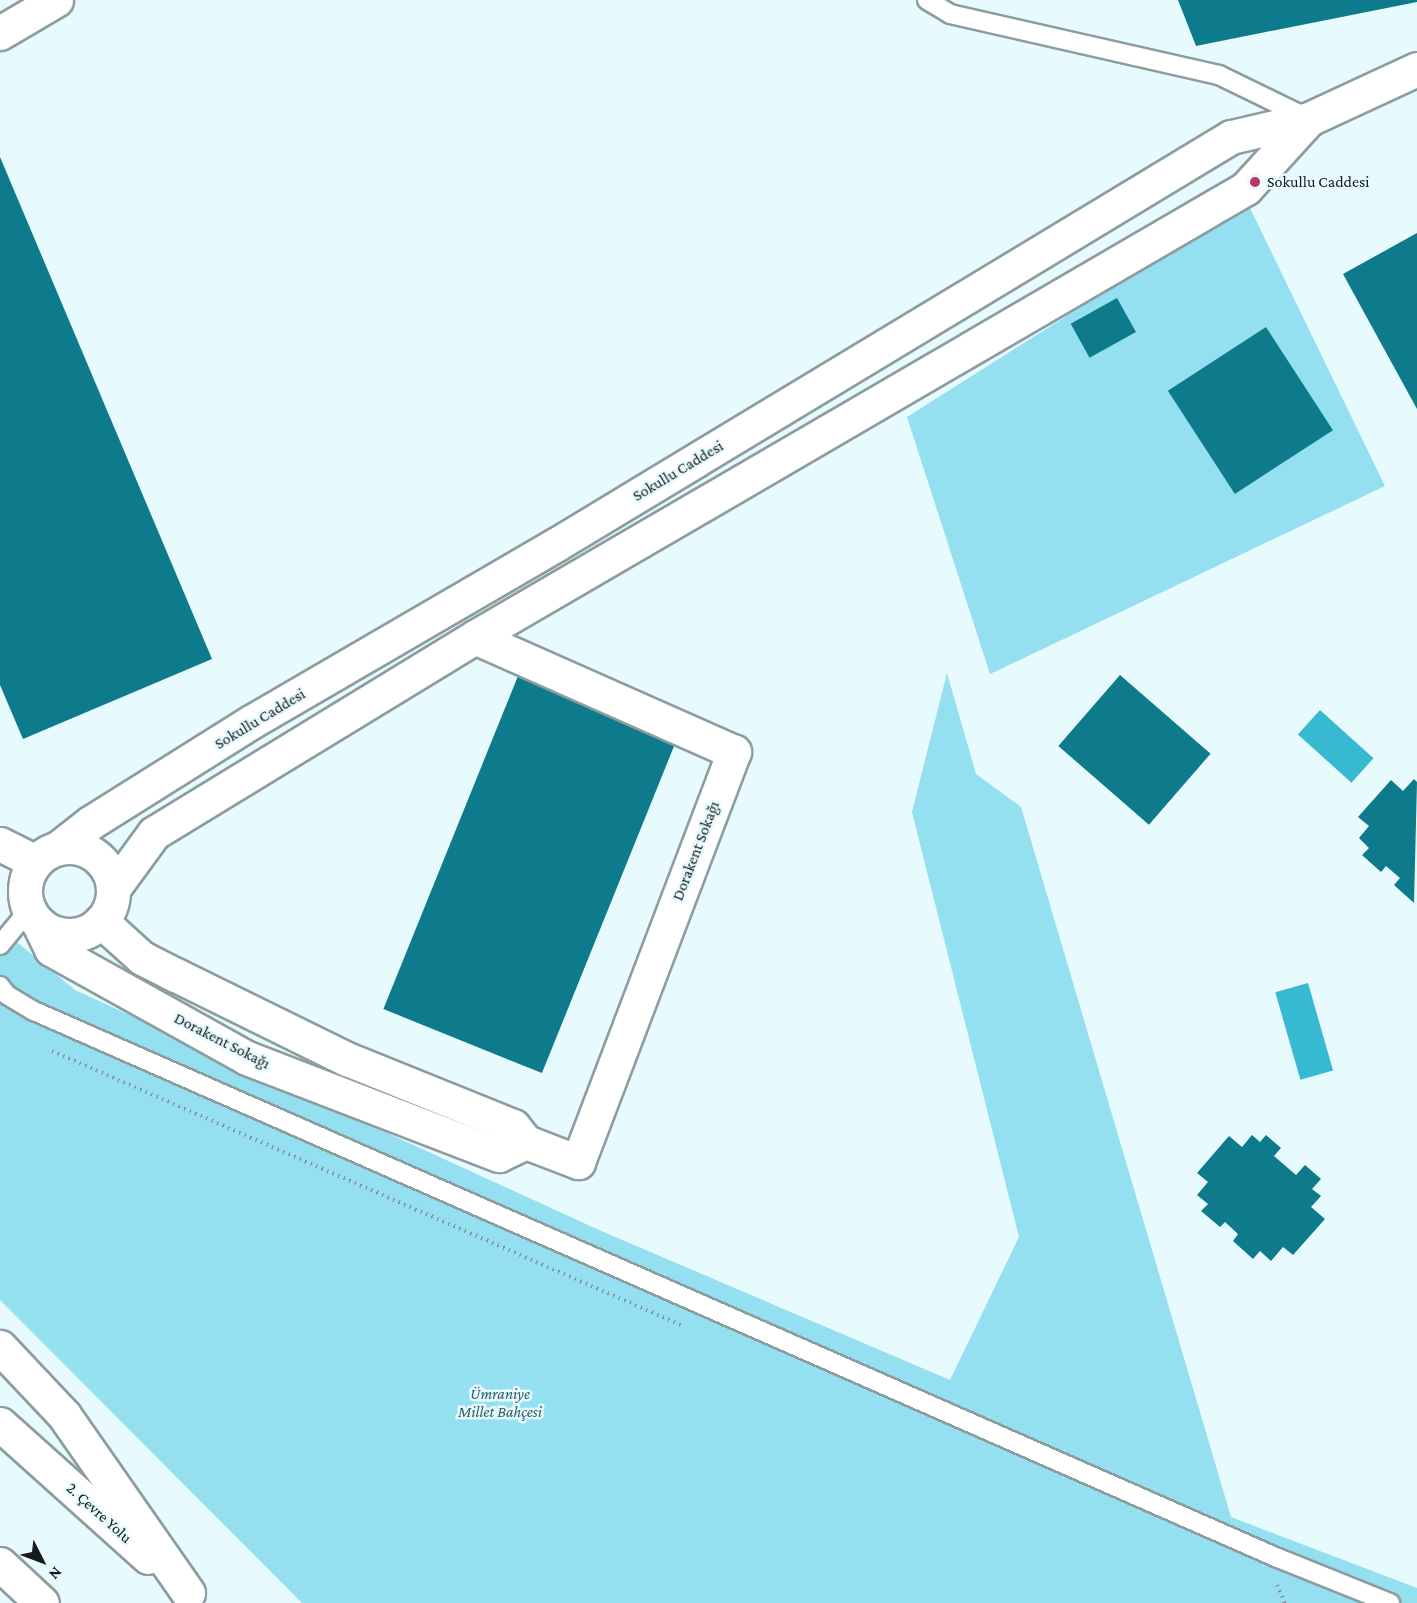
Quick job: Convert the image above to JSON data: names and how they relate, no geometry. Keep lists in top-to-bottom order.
{
  "streets": {
    "main road": ["Sokullu Caddesi", "Dorakent Sokağı", "2. Çevre Yolu"]
  },
  "crossings": [
    ["Sokullu Caddesi", "Dorakent Sokağı"]
  ],
  "parks": ["Ümraniye Millet Bahçesi"],
  "places": ["Sokullu Caddesi"],
  "north": "bottom right"
}
